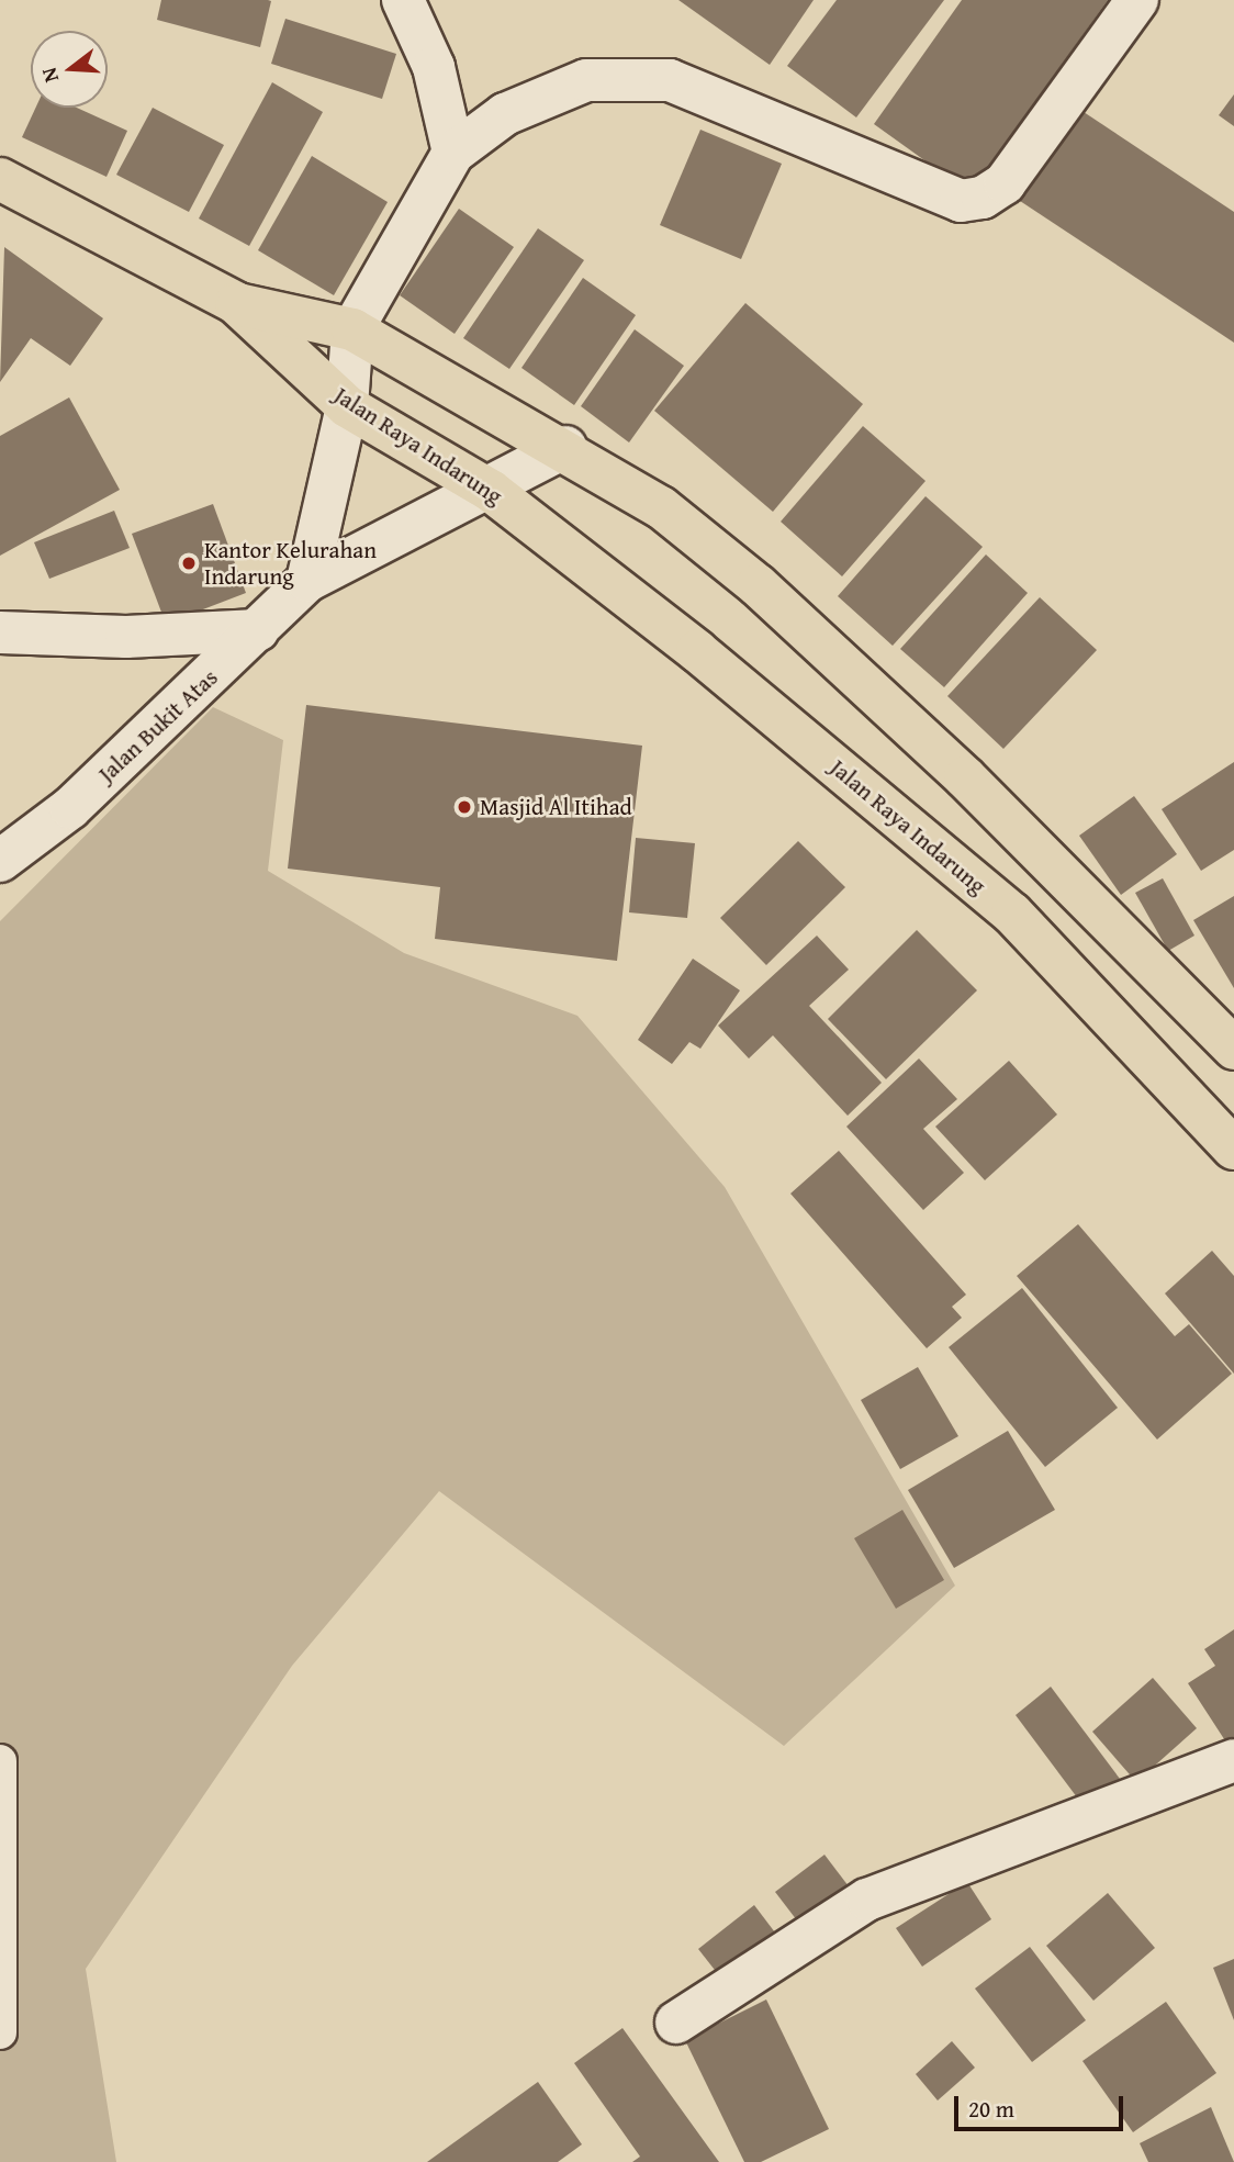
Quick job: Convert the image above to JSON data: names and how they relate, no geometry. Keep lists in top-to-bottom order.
{
  "streets": {
    "highway": ["Jalan Raya Indarung"],
    "street": ["Jalan Bukit Atas"]
  },
  "places": ["Kantor Kelurahan Indarung", "Masjid Al Itihad"],
  "scale_bar": "20 m",
  "north": "left"
}
